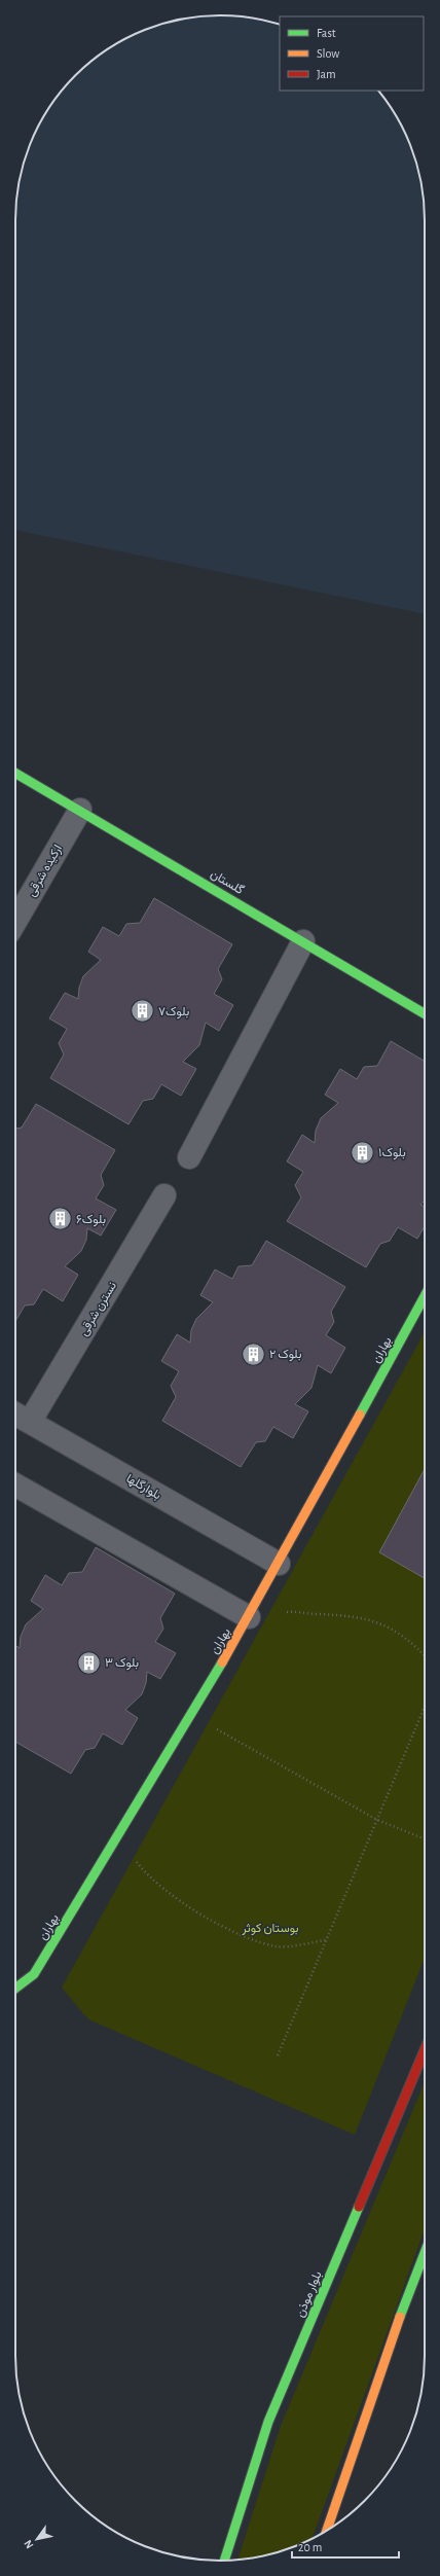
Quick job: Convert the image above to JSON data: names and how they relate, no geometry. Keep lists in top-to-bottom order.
{
  "streets": {
    "street": [
      "ارکیده شرقی",
      "گلستان",
      "نسترن شرقی",
      "بهاران",
      "بلوارگلها",
      "بلوار موذن"
    ]
  },
  "crossings": [
    ["ارکیده شرقی", "گلستان"],
    ["نسترن شرقی", "بلوارگلها"],
    ["بهاران", "بلوارگلها"]
  ],
  "parks": ["بوستان کوثر"],
  "places": {
    "building": [
      "بلوک۷",
      "بلوک۱",
      "بلوک۶",
      "بلوک ۲",
      "بلوک ۳"
    ]
  },
  "legend": ["Fast", "Slow", "Jam"],
  "scale_bar": "20 m",
  "north": "bottom left"
}
